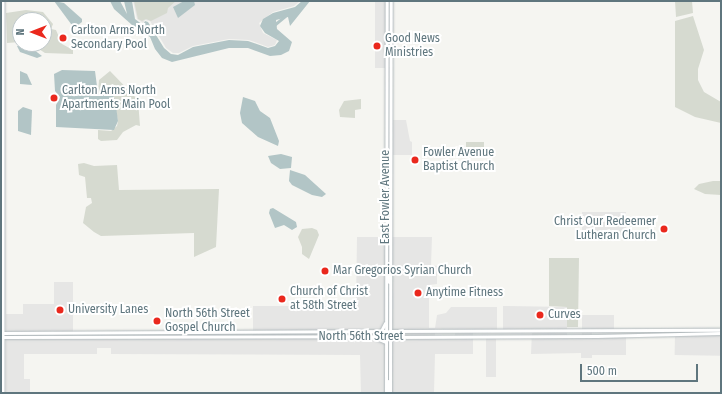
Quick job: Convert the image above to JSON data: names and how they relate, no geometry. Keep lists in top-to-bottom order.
{
  "streets": {
    "main road": ["East Fowler Avenue", "North 56th Street"]
  },
  "crossings": [
    ["East Fowler Avenue", "North 56th Street"]
  ],
  "places": [
    "Carlton Arms North Secondary Pool",
    "Good News Ministries",
    "Carlton Arms North Apartments Main Pool",
    "Fowler Avenue Baptist Church",
    "Christ Our Redeemer Lutheran Church",
    "Mar Gregorios Syrian Church",
    "Anytime Fitness",
    "Church of Christ at 58th Street",
    "University Lanes",
    "Curves",
    "North 56th Street Gospel Church"
  ],
  "scale_bar": "500 m",
  "north": "left"
}
